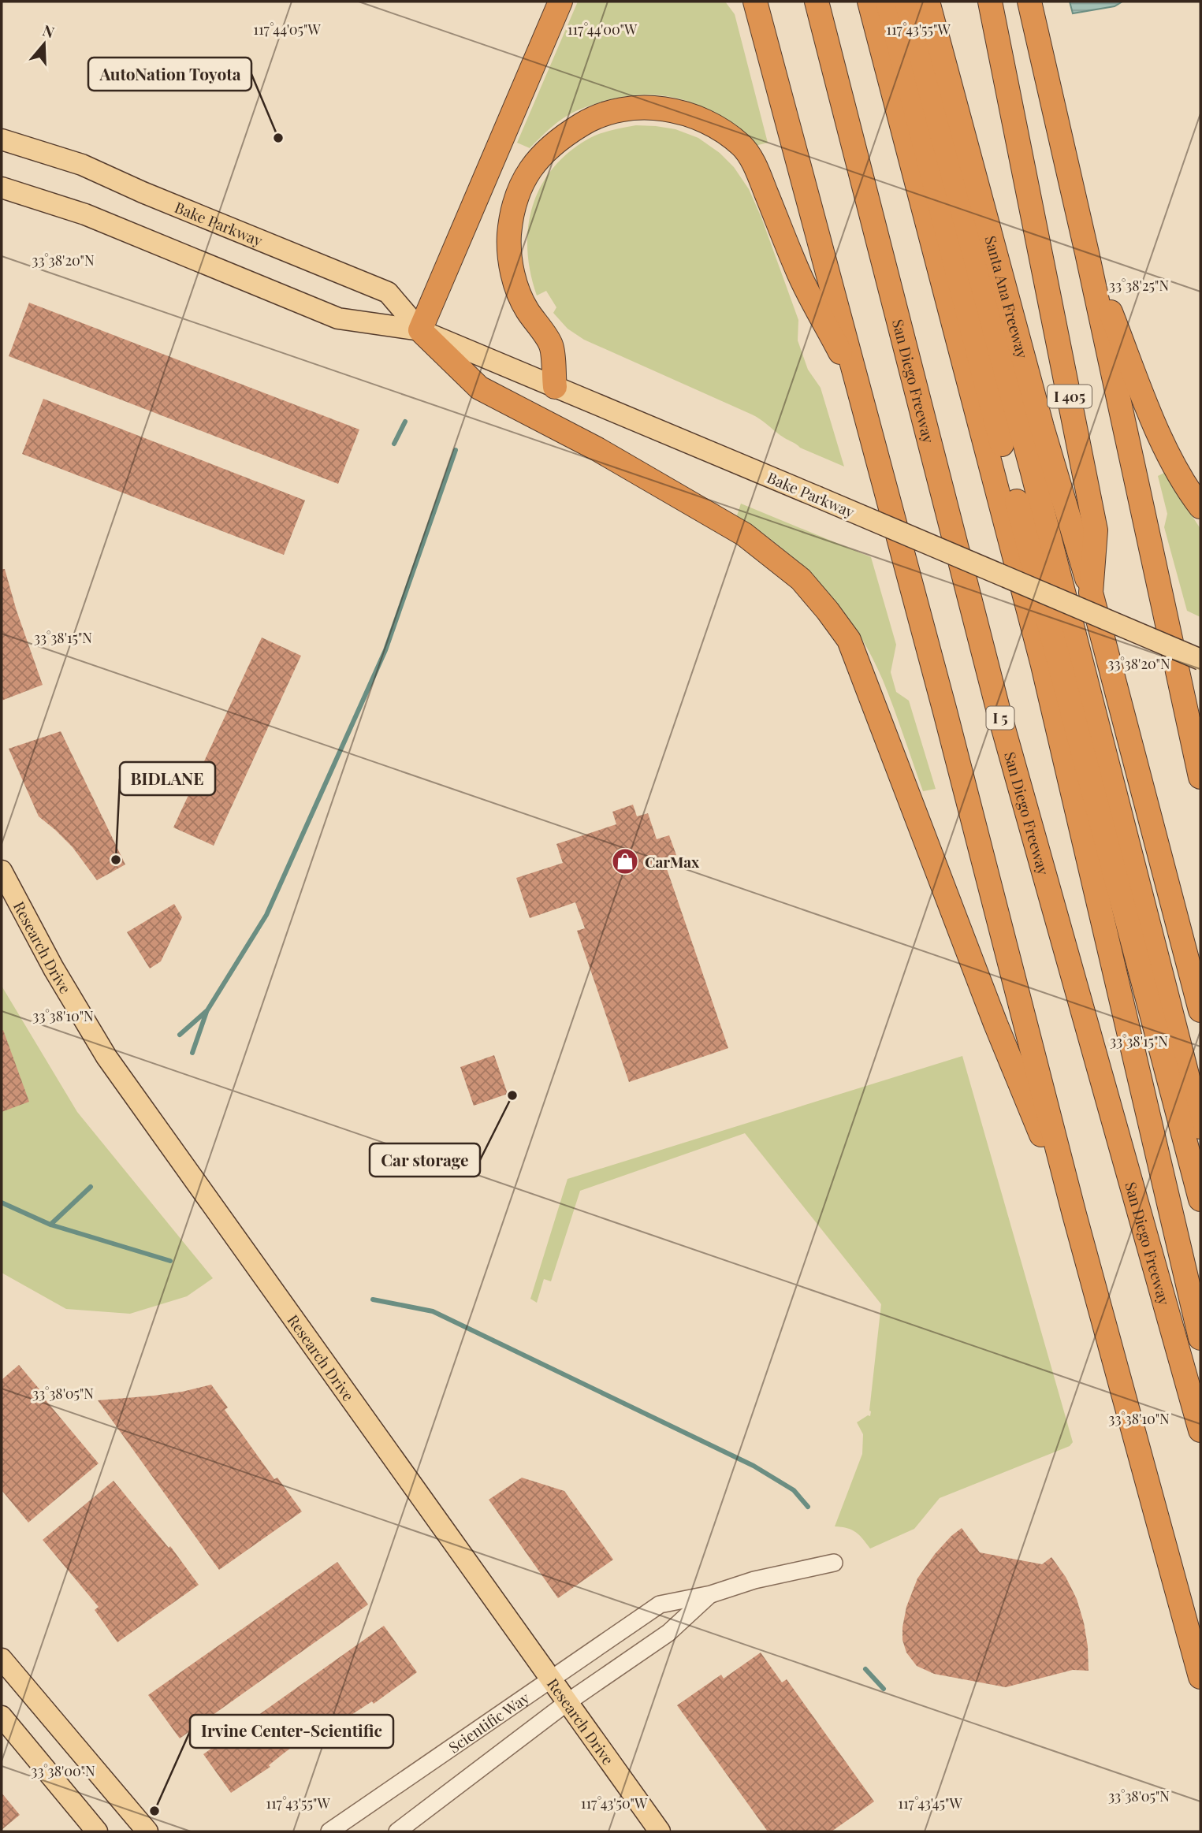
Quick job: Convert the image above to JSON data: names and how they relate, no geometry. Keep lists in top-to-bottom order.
{
  "streets": {
    "highway": [
      "Santa Ana Freeway",
      "San Diego Freeway",
      "I 405",
      "I 5"
    ],
    "main road": ["Bake Parkway", "Research Drive"],
    "street": ["Scientific Way"]
  },
  "crossings": [
    ["Santa Ana Freeway", "I 405"],
    ["Research Drive", "Scientific Way"]
  ],
  "places": {
    "other": [
      "AutoNation Toyota",
      "BIDLANE",
      "Car storage",
      "Irvine Center-Scientific"
    ],
    "shop": ["CarMax"]
  },
  "north": "top",
  "coordinates": [
    "117°44'05\"W",
    "117°43'55\"W",
    "117°44'00\"W",
    "33°38'20\"N",
    "33°38'25\"N",
    "33°38'15\"N",
    "33°38'10\"N",
    "33°38'05\"N",
    "33°38'00\"N",
    "117°43'50\"W",
    "117°43'45\"W"
  ]
}
